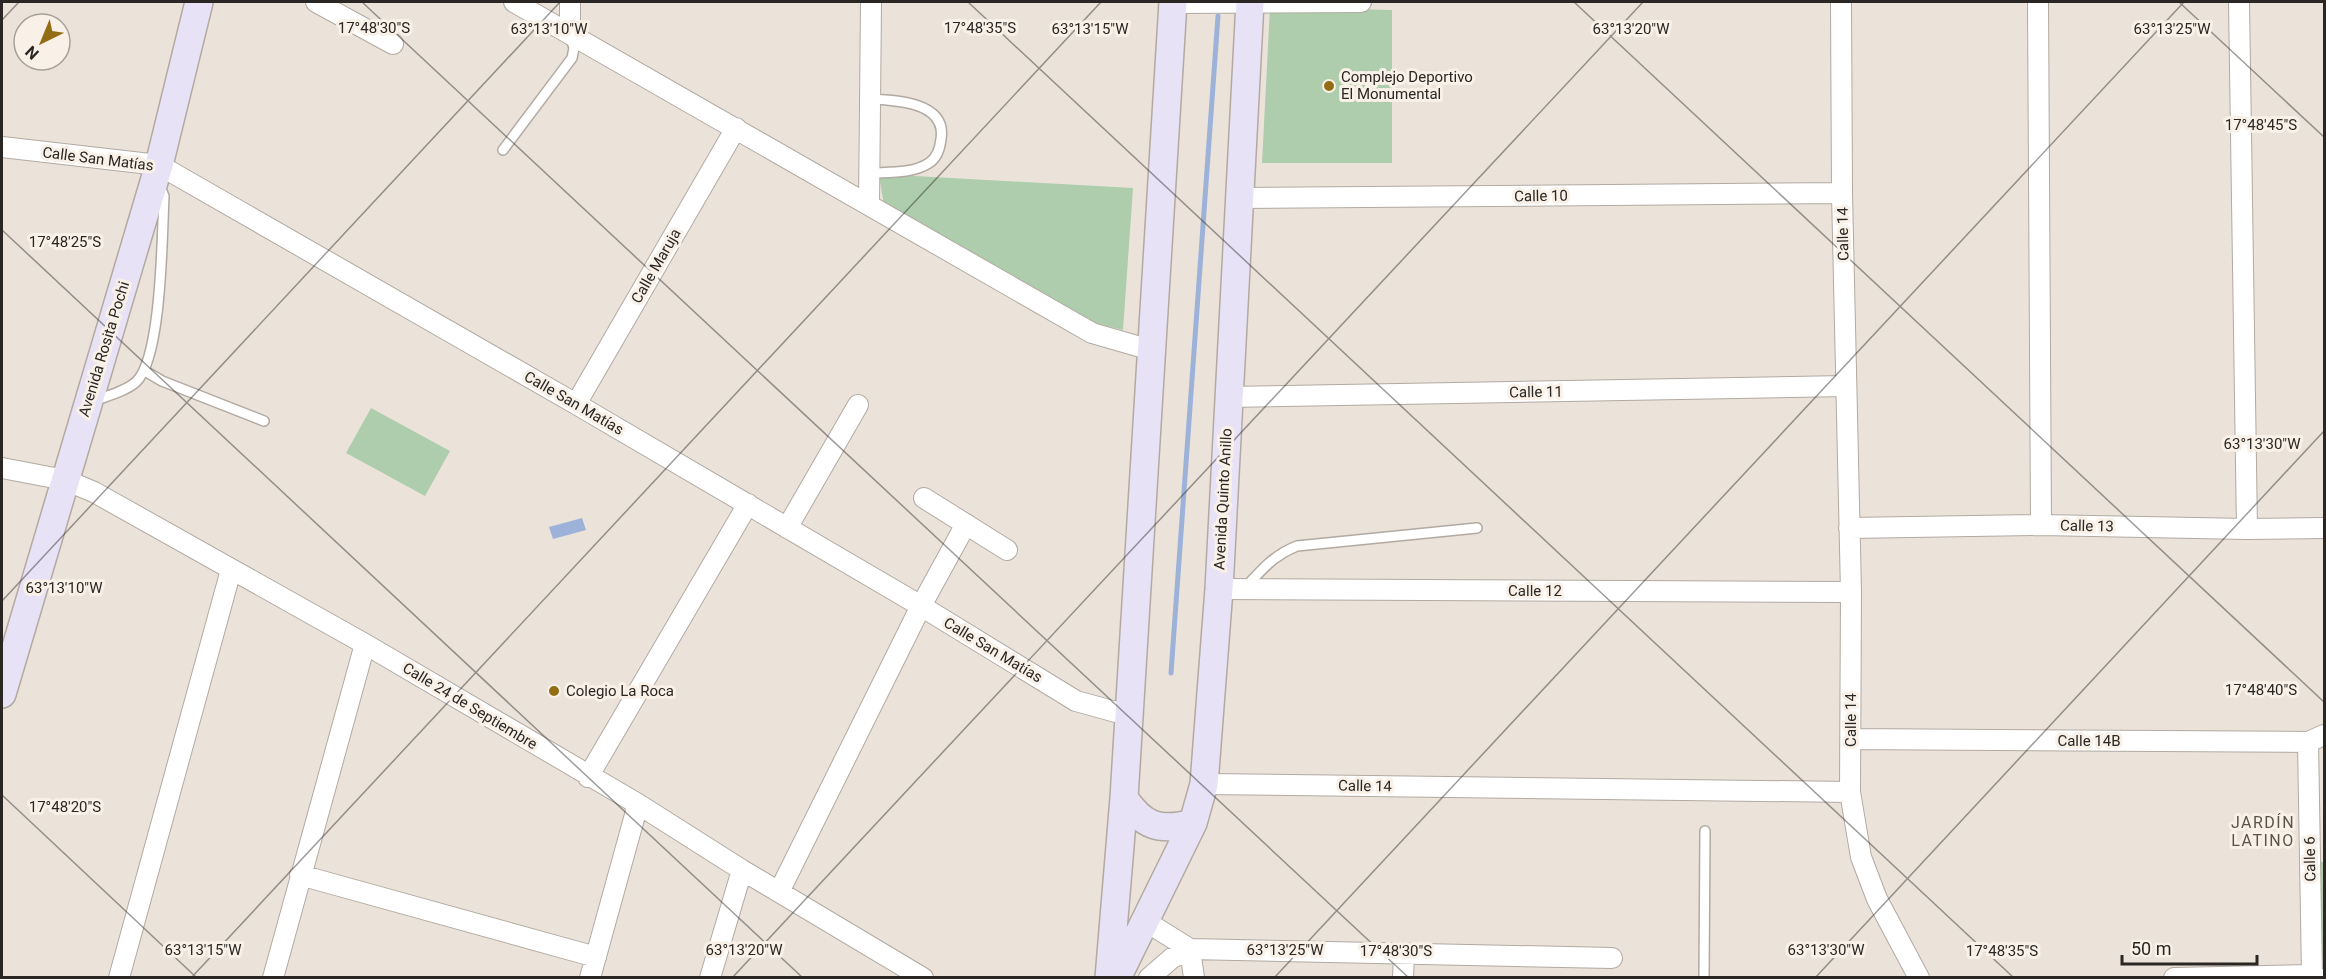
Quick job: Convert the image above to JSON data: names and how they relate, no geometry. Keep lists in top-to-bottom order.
{
  "streets": {
    "main road": ["Avenida Rosita Pochi", "Avenida Quinto Anillo"],
    "street": [
      "Calle San Matías",
      "Calle 10",
      "Calle 14",
      "Calle Maruja",
      "Calle 11",
      "Calle 13",
      "Calle 12",
      "Calle 24 de Septiembre",
      "Calle 14B",
      "Calle 6"
    ]
  },
  "crossings": [
    ["Calle San Matías", "Calle Maruja"],
    ["Calle San Matías", "Avenida Rosita Pochi"],
    ["Calle 10", "Calle 14"],
    ["Calle 10", "Avenida Quinto Anillo"],
    ["Calle 14", "Calle 11"],
    ["Calle 14", "Avenida Quinto Anillo"],
    ["Calle 14", "Calle 13"],
    ["Calle 14", "Calle 12"],
    ["Calle 14", "Calle 14B"],
    ["Avenida Rosita Pochi", "Calle 24 de Septiembre"],
    ["Calle 11", "Avenida Quinto Anillo"],
    ["Avenida Quinto Anillo", "Calle 12"],
    ["Calle 14B", "Calle 6"]
  ],
  "districts": ["JARDÍN LATINO"],
  "places": ["Complejo Deportivo El Monumental", "Colegio La Roca"],
  "scale_bar": "50 m",
  "north": "bottom left",
  "coordinates": [
    "17°48'30\"S",
    "17°48'35\"S",
    "63°13'10\"W",
    "63°13'15\"W",
    "63°13'20\"W",
    "63°13'25\"W",
    "17°48'45\"S",
    "17°48'25\"S",
    "63°13'30\"W",
    "17°48'40\"S",
    "17°48'20\"S"
  ]
}
